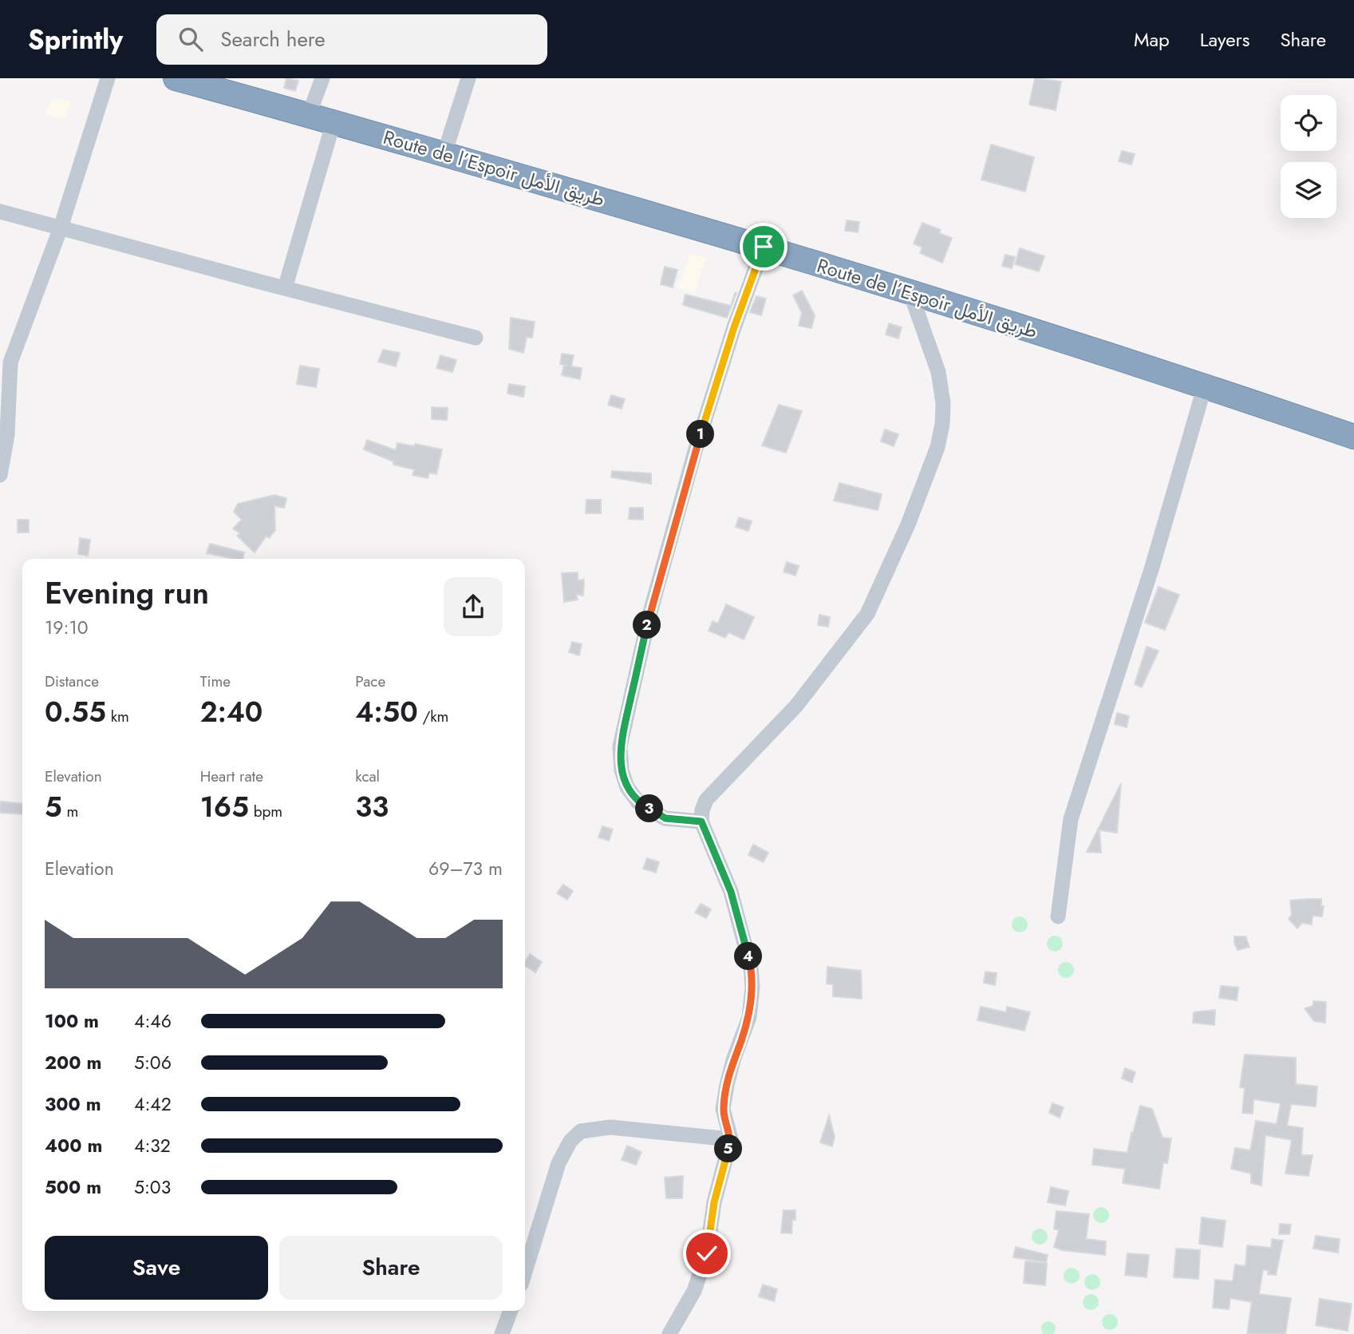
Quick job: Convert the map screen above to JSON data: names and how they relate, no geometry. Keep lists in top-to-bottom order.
{
  "streets": {
    "highway": ["Route de l’Espoir طريق الأمل"]
  },
  "page": {
    "header": "Sprintly",
    "search": "Search here",
    "nav": ["Map", "Layers", "Share"],
    "pins": [
      "1",
      "2",
      "3",
      "4",
      "5"
    ],
    "heading": ["Evening run", "19:10"],
    "stats": [
      ["Distance", "0.55 km"],
      ["Time", "2:40"],
      ["Pace", "4:50 /km"],
      ["Elevation", "5 m"],
      ["Heart rate", "165 bpm"],
      ["kcal", "33"]
    ],
    "chart": ["Elevation", "69–73 m"],
    "list": [
      {
        "name": "100 m",
        "note": "4:46"
      },
      {
        "name": "200 m",
        "note": "5:06"
      },
      {
        "name": "300 m",
        "note": "4:42"
      },
      {
        "name": "400 m",
        "note": "4:32"
      },
      {
        "name": "500 m",
        "note": "5:03"
      }
    ],
    "buttons": ["Save", "Share"]
  }
}
